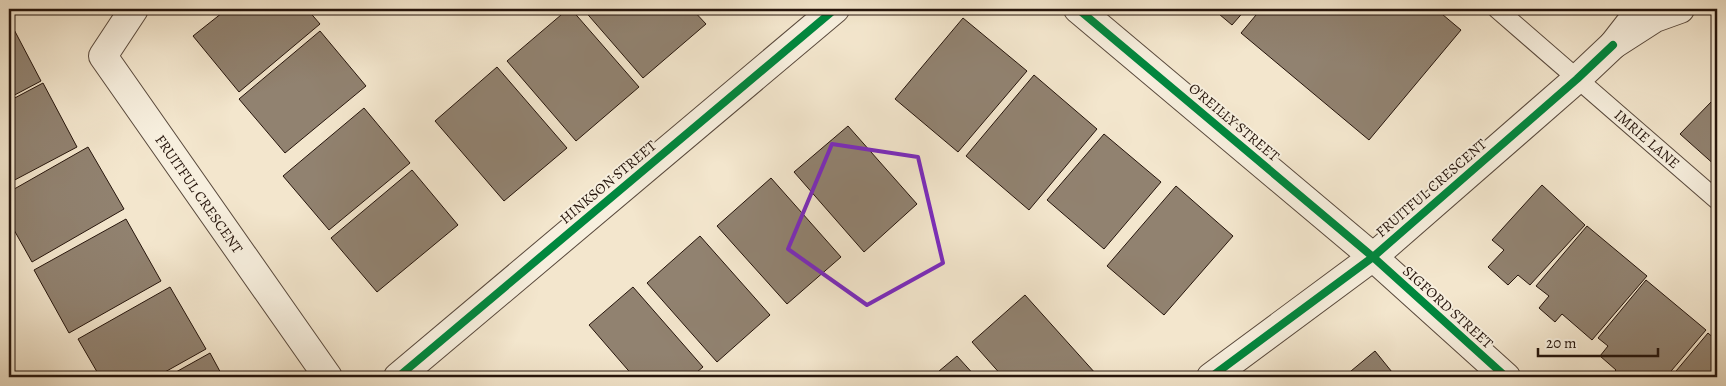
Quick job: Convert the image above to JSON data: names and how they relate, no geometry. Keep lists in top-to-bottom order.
{
  "streets": {
    "street": [
      "O'REILLY STREET",
      "HINKSON STREET",
      "FRUITFUL CRESCENT",
      "SIGFORD STREET"
    ],
    "lane": ["IMRIE LANE"]
  },
  "crossings": [
    ["O'REILLY STREET", "FRUITFUL CRESCENT"],
    ["O'REILLY STREET", "SIGFORD STREET"],
    ["IMRIE LANE", "FRUITFUL CRESCENT"],
    ["FRUITFUL CRESCENT", "SIGFORD STREET"]
  ],
  "scale_bar": "20 m"
}
